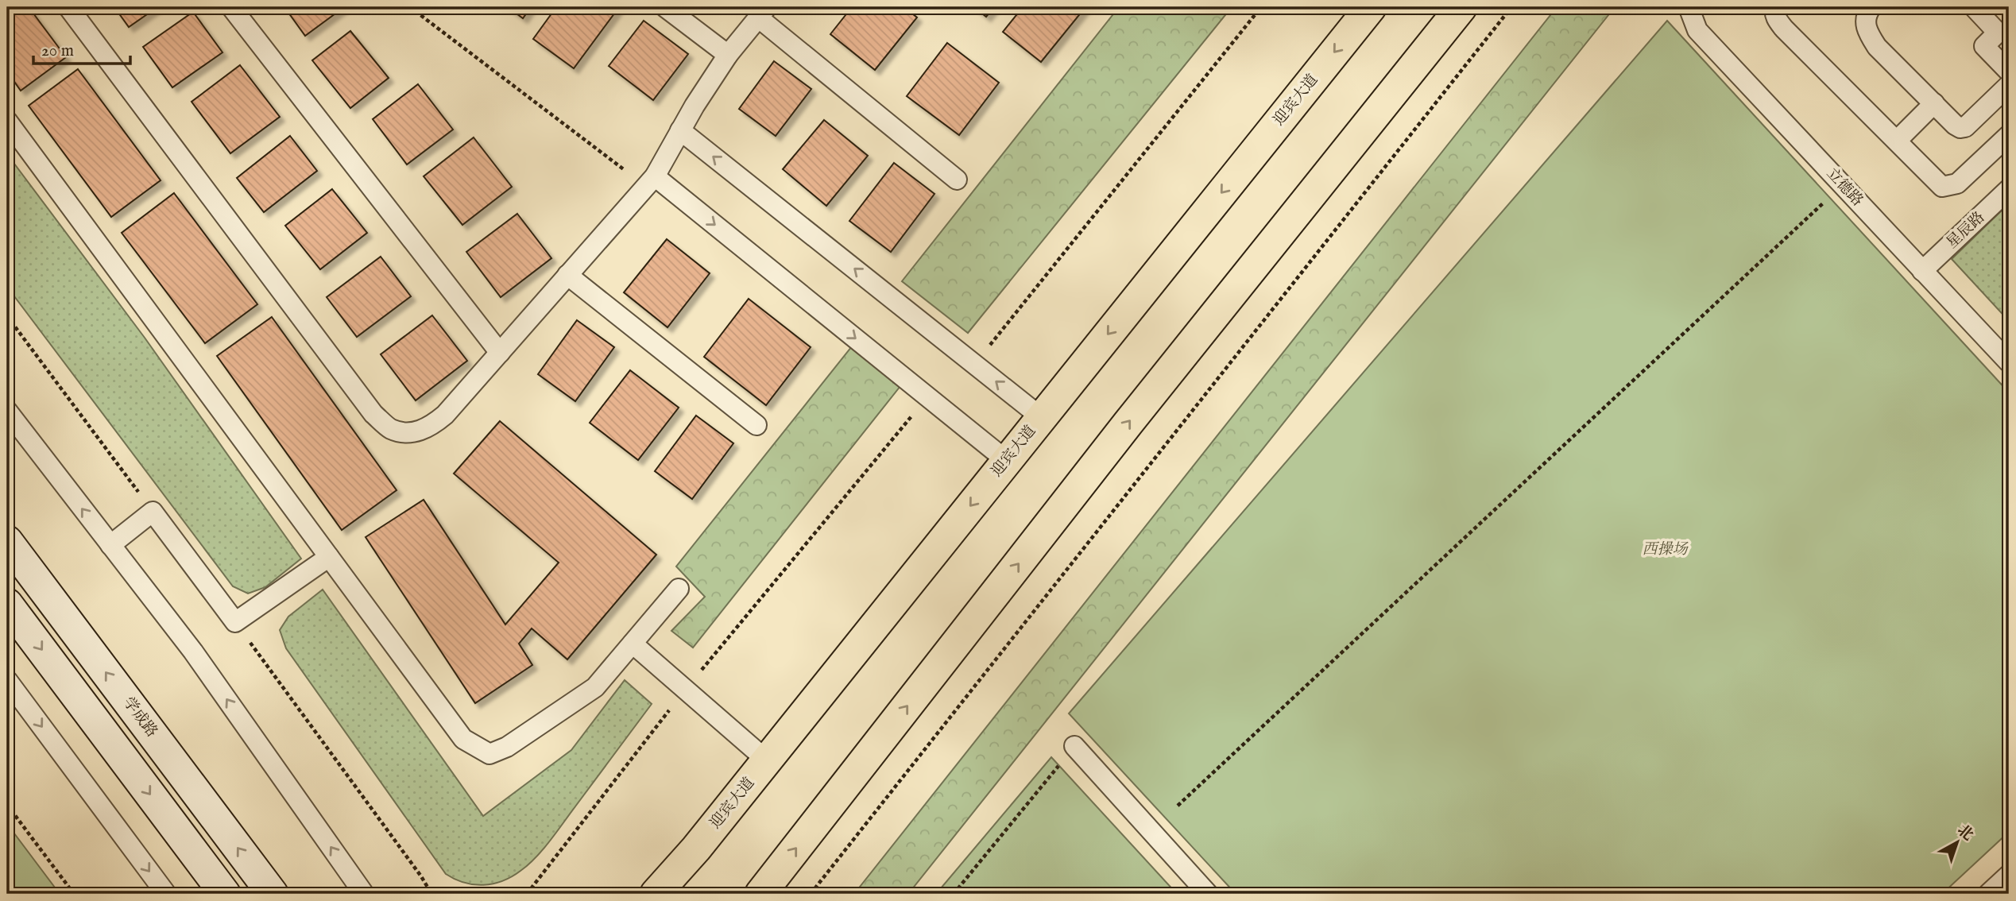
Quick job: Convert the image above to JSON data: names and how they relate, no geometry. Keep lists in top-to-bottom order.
{
  "streets": {
    "highway": ["迎宾大道"],
    "main road": ["学成路"],
    "lane": ["立德路", "星辰路"]
  },
  "crossings": [
    ["立德路", "星辰路"]
  ],
  "parks": ["西操场"],
  "scale_bar": "20 m",
  "north": "top right"
}
